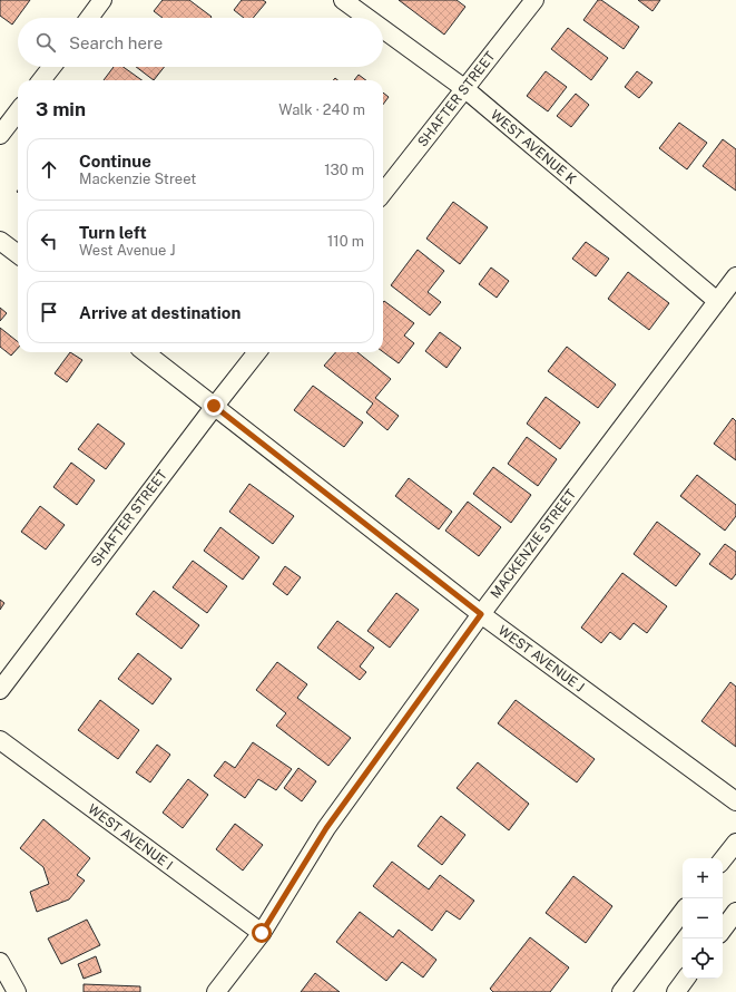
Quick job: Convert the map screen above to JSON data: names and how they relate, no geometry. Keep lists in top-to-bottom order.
{
  "streets": {
    "street": [
      "SHAFTER STREET",
      "WEST AVENUE K",
      "MACKENZIE STREET",
      "WEST AVENUE J",
      "WEST AVENUE I"
    ]
  },
  "crossings": [
    ["SHAFTER STREET", "WEST AVENUE K"],
    ["SHAFTER STREET", "WEST AVENUE J"],
    ["WEST AVENUE K", "MACKENZIE STREET"],
    ["MACKENZIE STREET", "WEST AVENUE J"],
    ["MACKENZIE STREET", "WEST AVENUE I"]
  ],
  "page": {
    "search": "Search here",
    "heading": ["3 min", "Walk · 240 m"],
    "list": [
      ["Continue", "Mackenzie Street", "130 m"],
      ["Turn left", "West Avenue J", "110 m"],
      "Arrive at destination"
    ],
    "map_buttons": ["+", "−"]
  }
}
